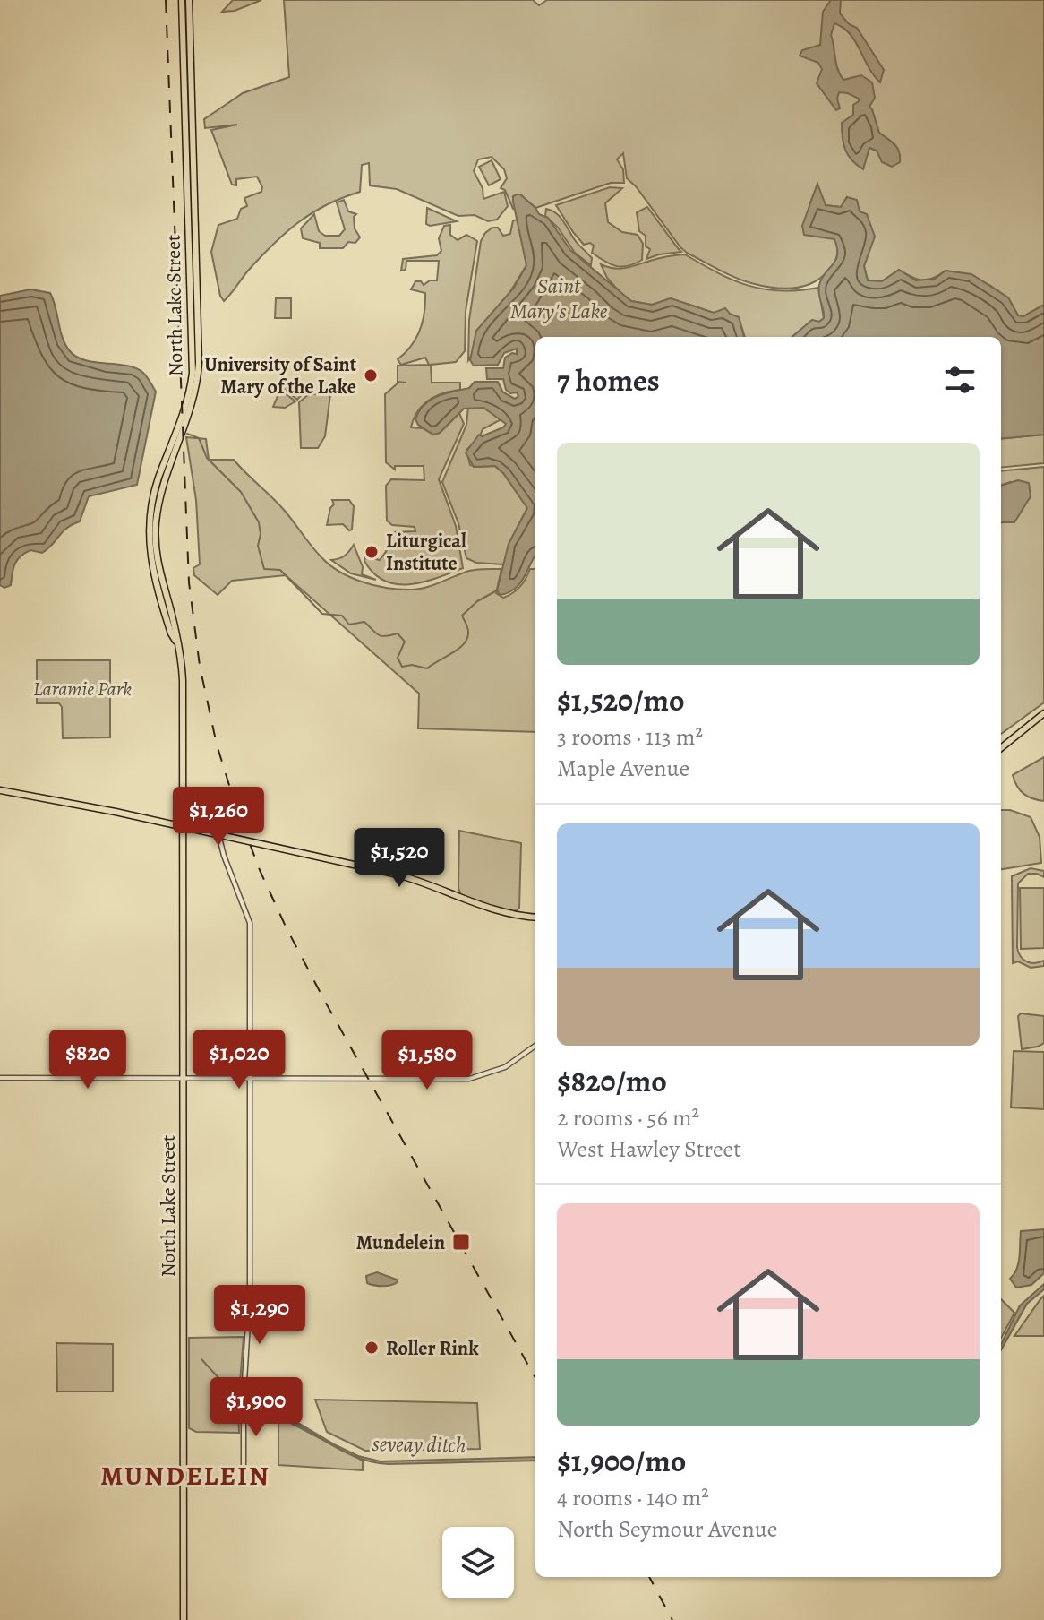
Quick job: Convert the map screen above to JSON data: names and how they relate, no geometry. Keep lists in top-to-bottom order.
{
  "streets": {
    "main road": ["North Lake Street"]
  },
  "districts": ["MUNDELEIN"],
  "water": ["Saint Mary's Lake", "seveay ditch"],
  "parks": ["Laramie Park"],
  "places": {
    "other": ["University of Saint Mary of the Lake", "Liturgical Institute", "Roller Rink"],
    "transit": ["Mundelein"]
  },
  "page": {
    "heading": "7 homes",
    "list": [
      {
        "name": "$1,520/mo",
        "note": "3 rooms · 113 m² · Maple Avenue"
      },
      {
        "name": "$820/mo",
        "note": "2 rooms · 56 m² · West Hawley Street"
      },
      {
        "name": "$1,900/mo",
        "note": "4 rooms · 140 m² · North Seymour Avenue"
      }
    ],
    "price": [
      "$1,260",
      "$1,520",
      "$820",
      "$1,020",
      "$1,580",
      "$1,290",
      "$1,900"
    ]
  }
}
